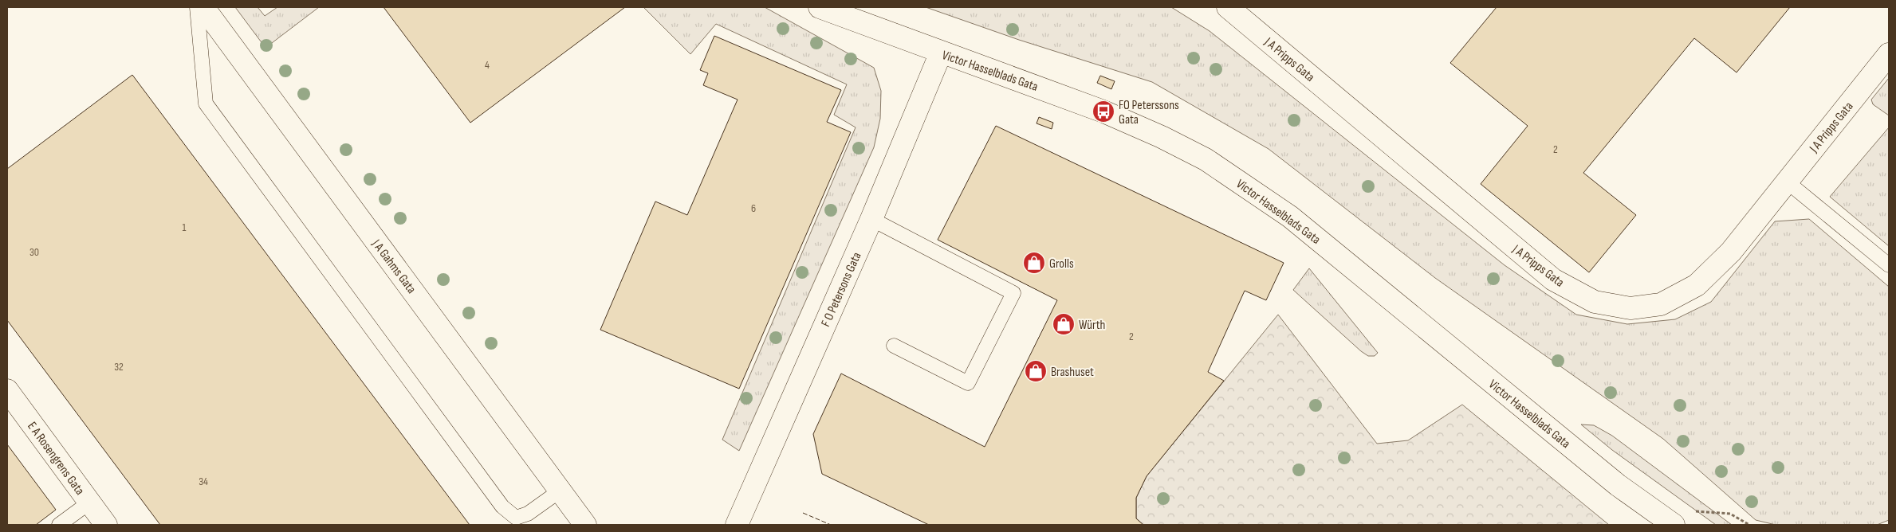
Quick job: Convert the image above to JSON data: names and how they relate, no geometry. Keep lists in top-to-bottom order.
{
  "streets": {
    "street": [
      "J A Pripps Gata",
      "Victor Hasselblads Gata",
      "J A Gahms Gata",
      "F O Petersons Gata",
      "E A Rosengrens Gata"
    ]
  },
  "crossings": [
    ["Victor Hasselblads Gata", "F O Petersons Gata"]
  ],
  "places": {
    "bus stop": ["FO Peterssons Gata"],
    "shop": ["Grolls", "Würth", "Brashuset"]
  },
  "house_numbers": [
    "4",
    "2",
    "6",
    "1",
    "30",
    "2",
    "32",
    "34"
  ]
}
